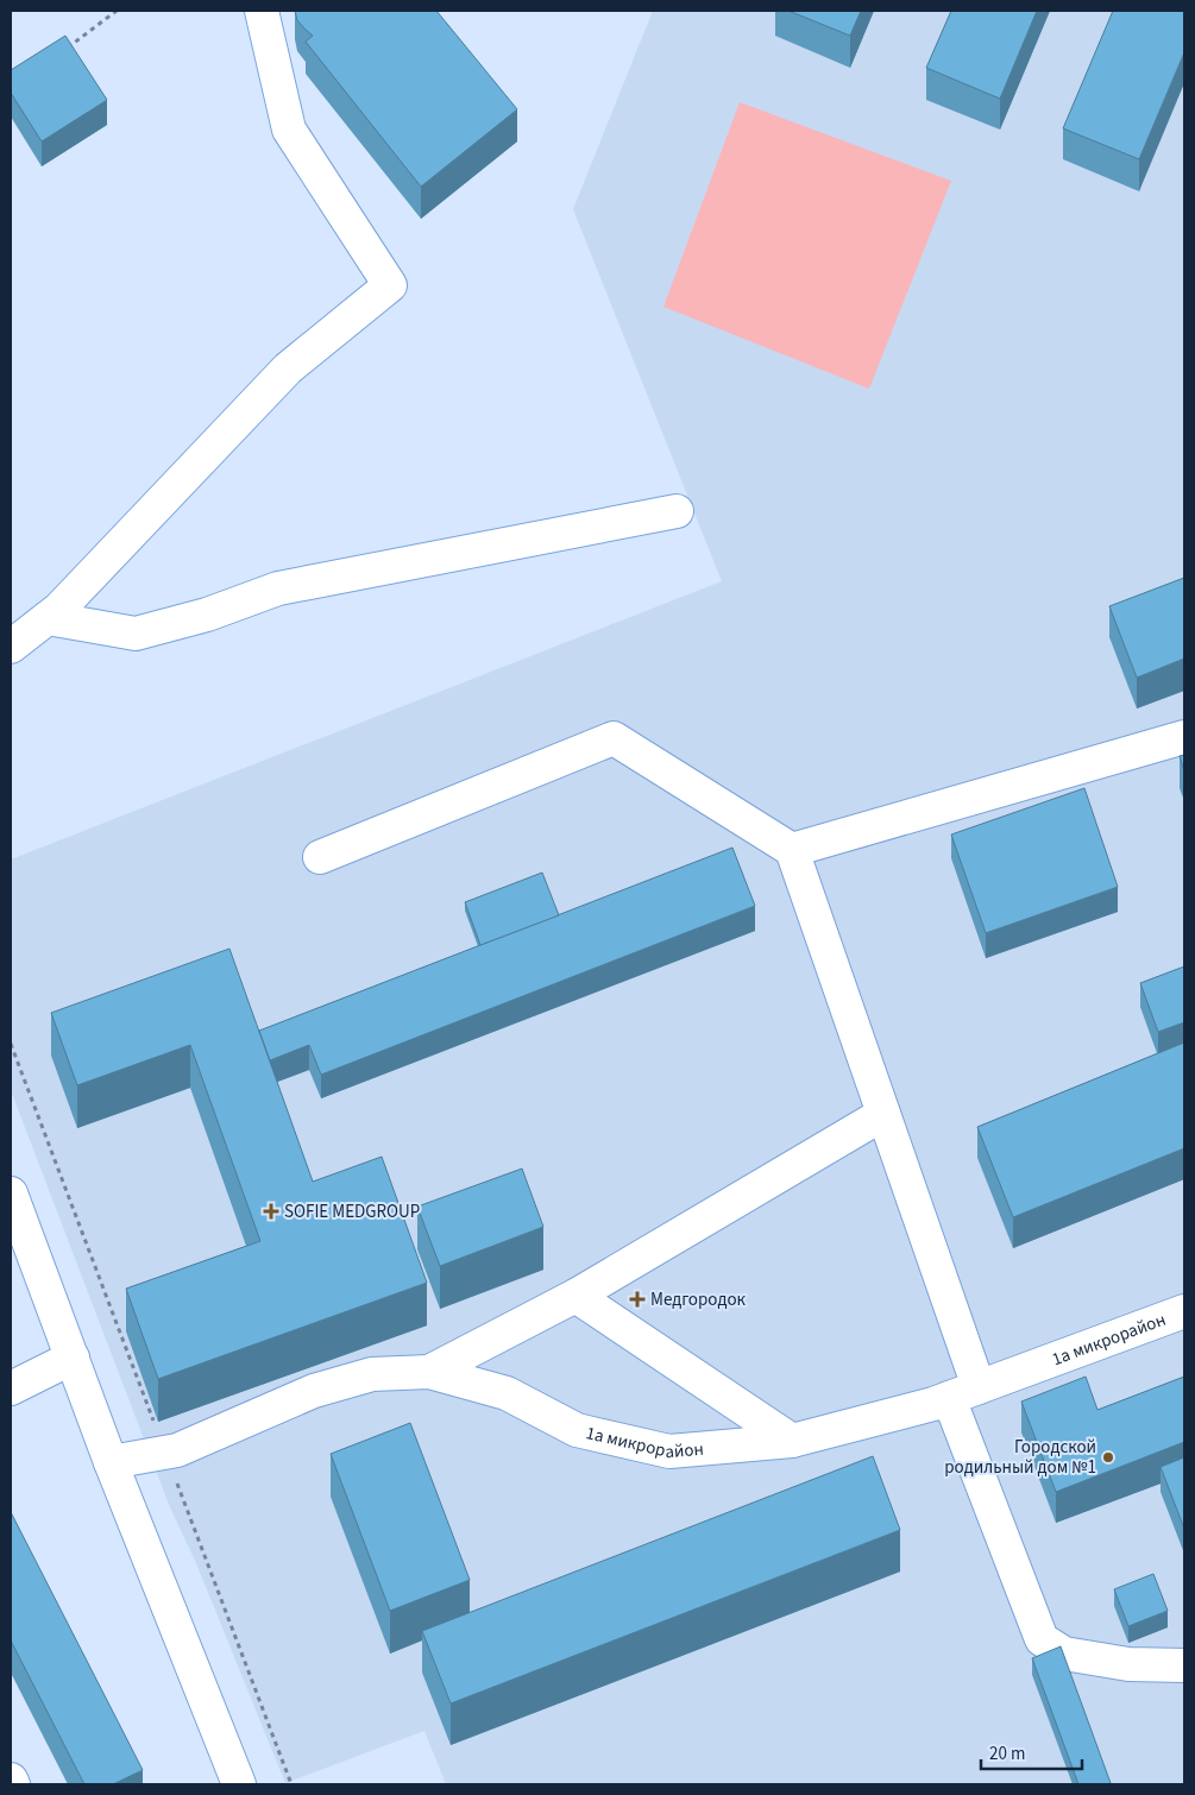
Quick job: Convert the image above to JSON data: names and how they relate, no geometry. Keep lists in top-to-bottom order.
{
  "streets": {
    "street": ["1а микрорайон"]
  },
  "places": {
    "health": ["SOFIE MEDGROUP", "Медгородок"],
    "other": ["Городской родильный дом №1"]
  },
  "scale_bar": "20 m"
}
